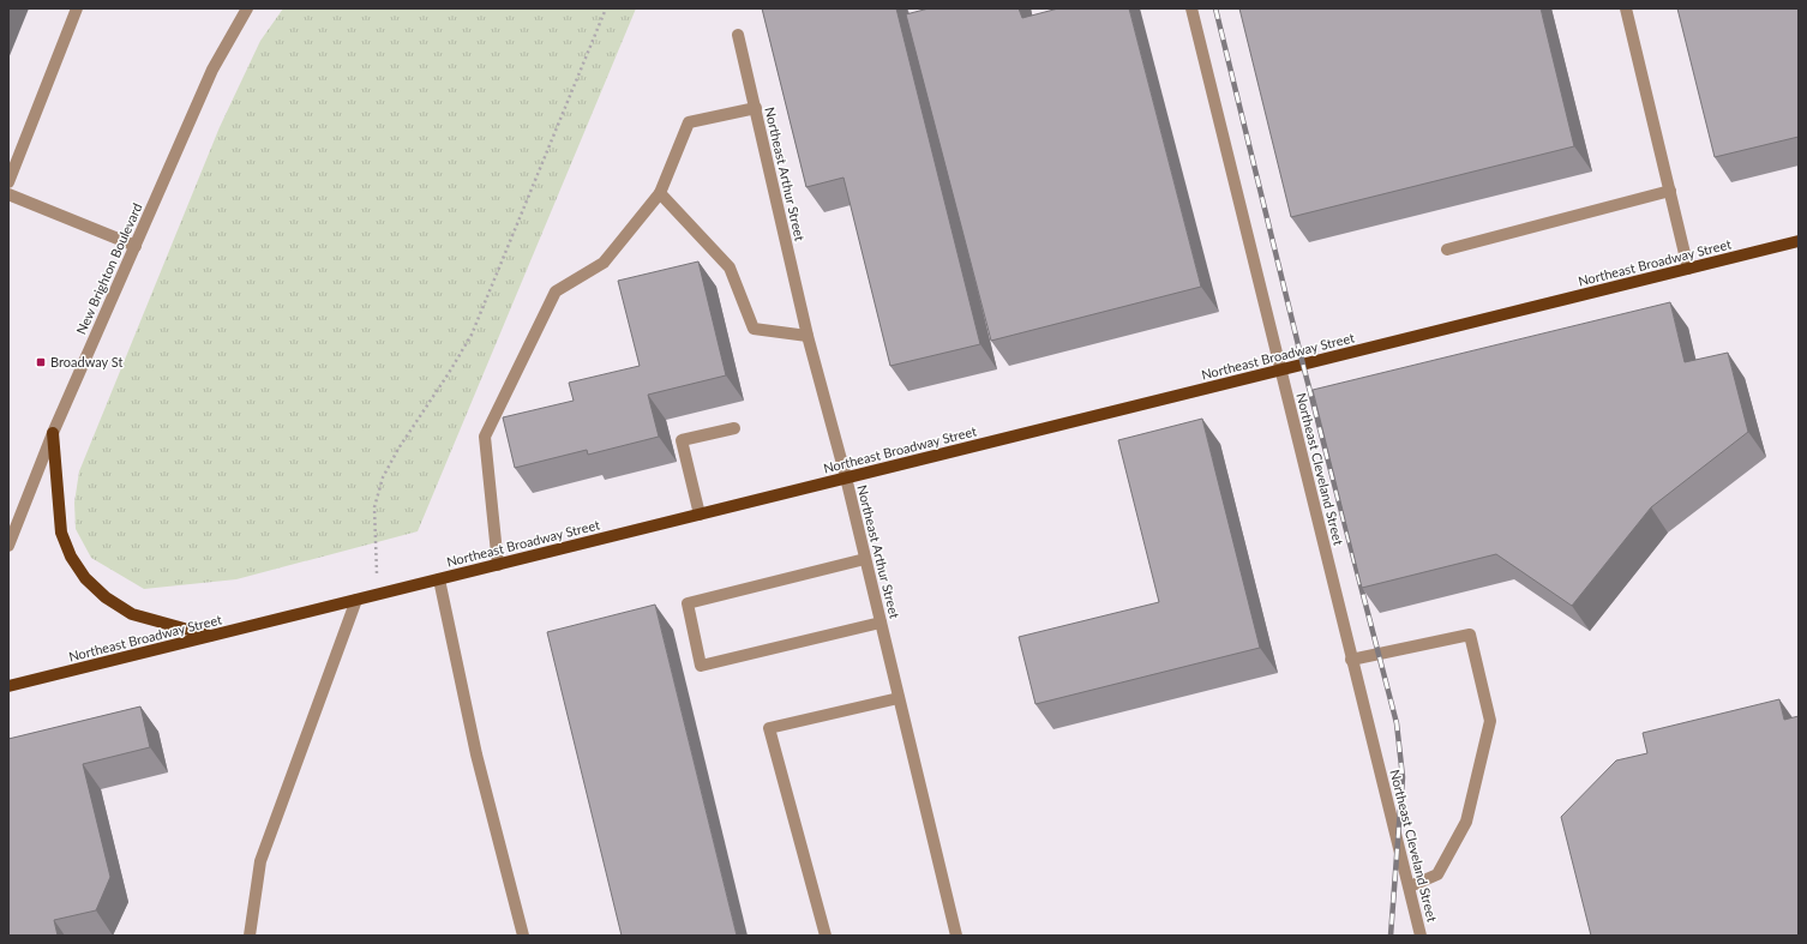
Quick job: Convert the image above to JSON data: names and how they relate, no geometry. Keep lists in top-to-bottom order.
{
  "streets": {
    "main road": ["Northeast Broadway Street"],
    "street": ["Northeast Arthur Street", "New Brighton Boulevard", "Northeast Cleveland Street"]
  },
  "crossings": [
    ["Northeast Arthur Street", "Northeast Broadway Street"],
    ["Northeast Broadway Street", "Northeast Cleveland Street"]
  ],
  "places": {
    "transit": ["Broadway St"]
  }
}
